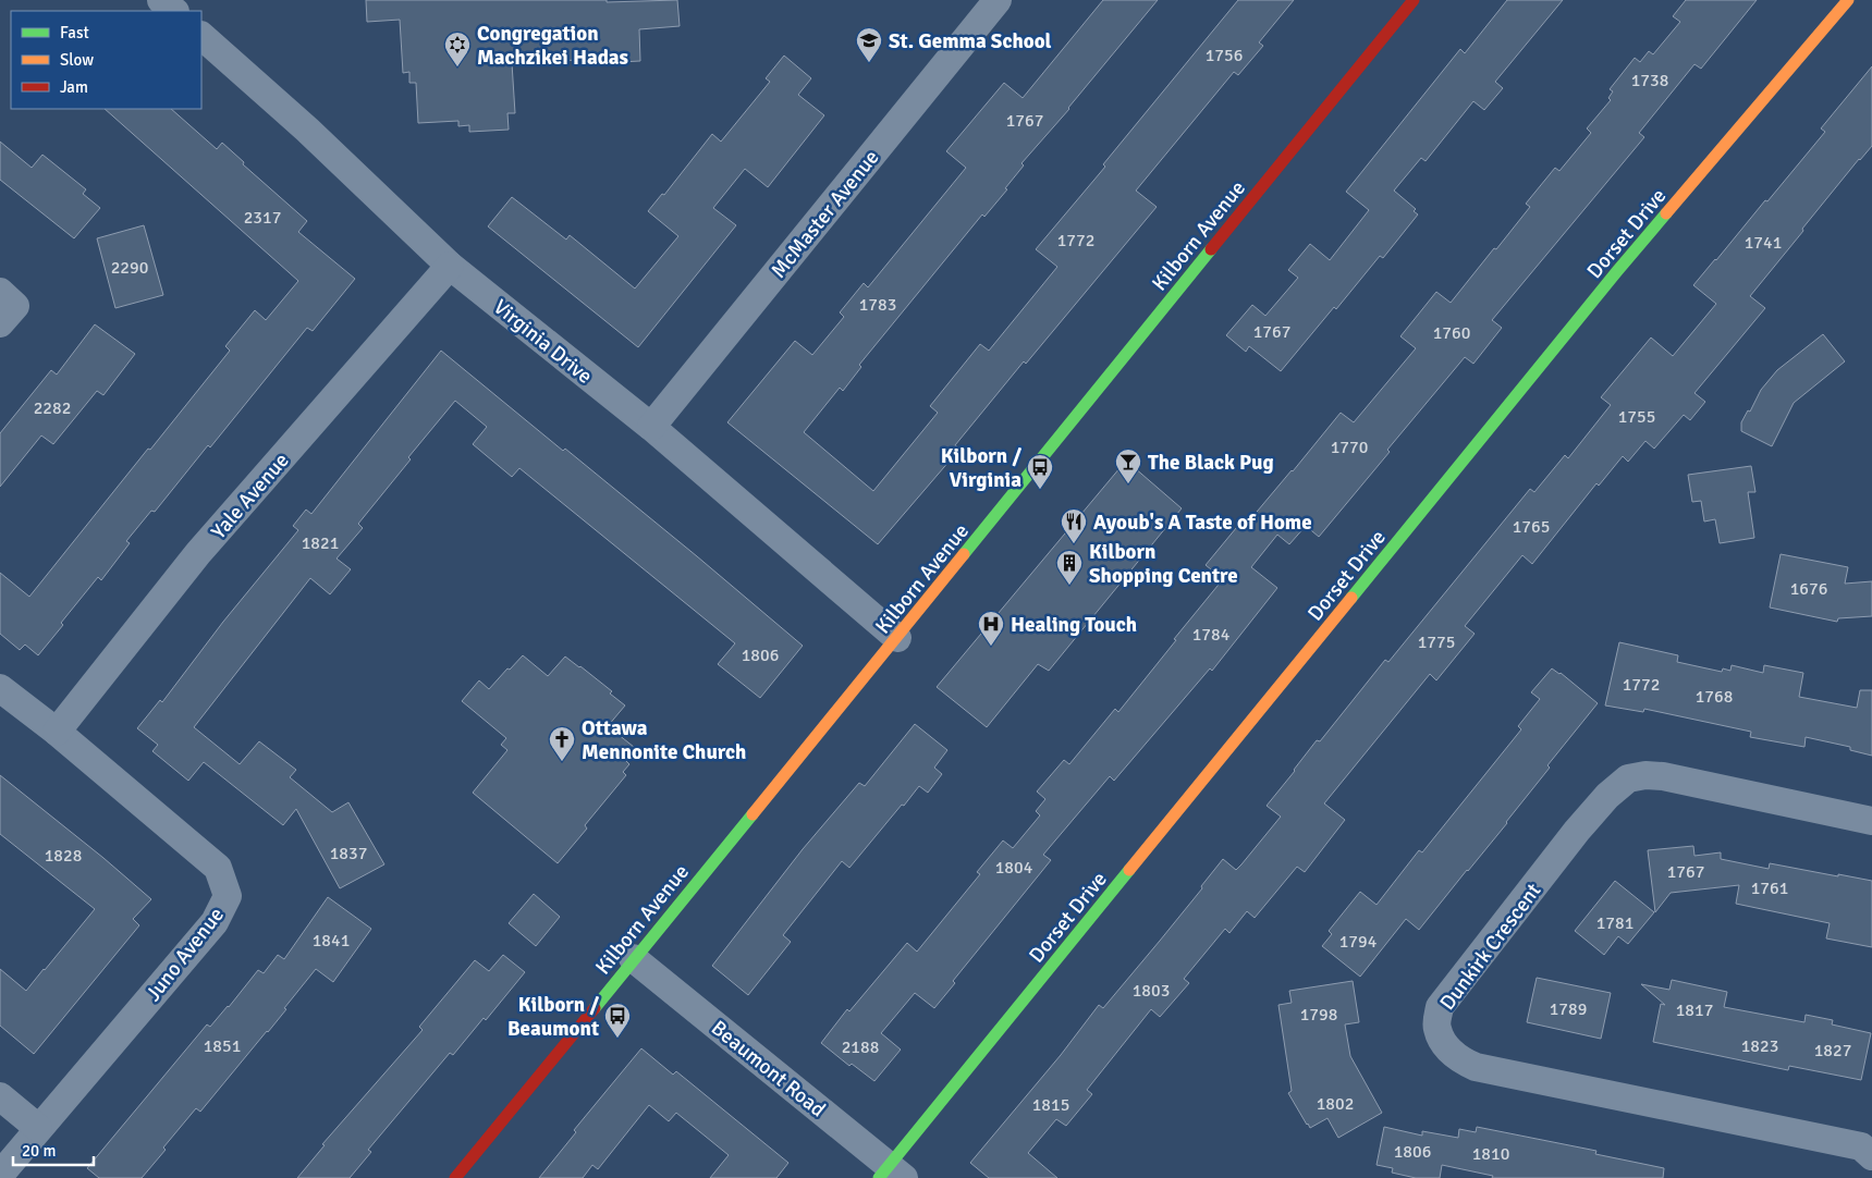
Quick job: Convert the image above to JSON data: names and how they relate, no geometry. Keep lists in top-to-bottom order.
{
  "streets": {
    "street": [
      "McMaster Avenue",
      "Dorset Drive",
      "Kilborn Avenue",
      "Virginia Drive",
      "Yale Avenue",
      "Dunkirk Crescent",
      "Juno Avenue",
      "Beaumont Road"
    ]
  },
  "crossings": [
    ["McMaster Avenue", "Virginia Drive"],
    ["Dorset Drive", "Beaumont Road"],
    ["Kilborn Avenue", "Virginia Drive"],
    ["Kilborn Avenue", "Beaumont Road"],
    ["Virginia Drive", "Yale Avenue"],
    ["Yale Avenue", "Juno Avenue"]
  ],
  "places": {
    "school or university": ["St. Gemma School"],
    "synagogue": ["Congregation Machzikei Hadas"],
    "bar": ["The Black Pug"],
    "bus stop": ["Kilborn / Virginia", "Kilborn / Beaumont"],
    "restaurant": ["Ayoub's A Taste of Home"],
    "building": ["Kilborn Shopping Centre"],
    "hospital": ["Healing Touch"],
    "church": ["Ottawa Mennonite Church"]
  },
  "house_numbers": [
    "1756",
    "1738",
    "1767",
    "2317",
    "1772",
    "1741",
    "2290",
    "1783",
    "1767",
    "1760",
    "2282",
    "1755",
    "1770",
    "1765",
    "1821",
    "1676",
    "1784",
    "1775",
    "1806",
    "1772",
    "1768",
    "1837",
    "1828",
    "1804",
    "1767",
    "1761",
    "1781",
    "1841",
    "1794",
    "1803",
    "1789",
    "1817",
    "1798",
    "1851",
    "1823",
    "2188",
    "1827",
    "1802",
    "1815",
    "1806",
    "1810"
  ],
  "legend": ["Fast", "Slow", "Jam"],
  "scale_bar": "20 m"
}
